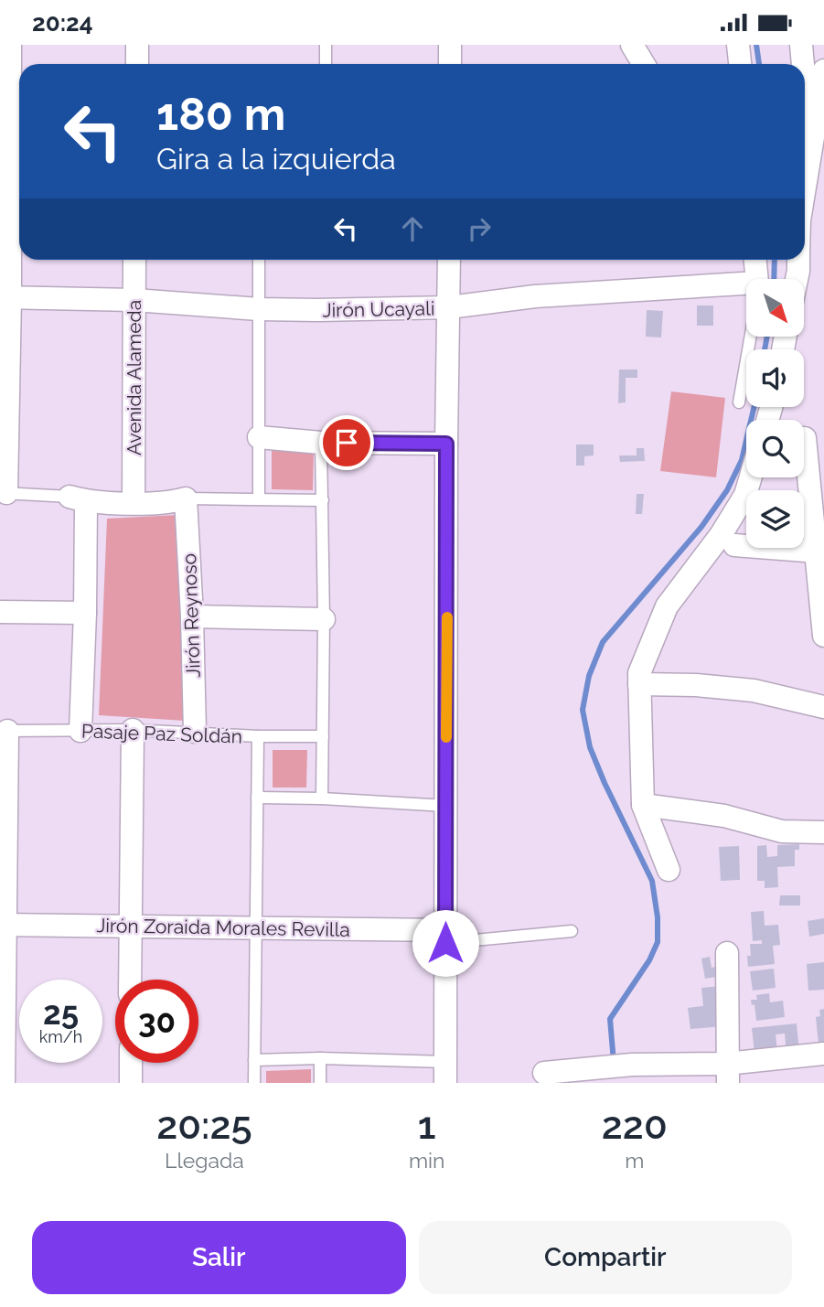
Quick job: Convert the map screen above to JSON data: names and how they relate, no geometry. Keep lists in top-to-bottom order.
{
  "streets": {
    "street": [
      "Jirón Ucayali",
      "Avenida Alameda",
      "Jirón Reynoso",
      "Jirón Zoraida Morales Revilla"
    ],
    "lane": ["Pasaje Paz Soldán"]
  },
  "crossings": [
    ["Jirón Ucayali", "Avenida Alameda"],
    ["Jirón Reynoso", "Pasaje Paz Soldán"]
  ],
  "north": "bottom right",
  "page": {
    "status": "20:24",
    "turn": ["180 m", "Gira a la izquierda"],
    "speed": "25 km/h",
    "limit": "30",
    "eta": [
      "20:25",
      "Llegada",
      "1",
      "min",
      "220",
      "m"
    ],
    "buttons": ["Salir", "Compartir"]
  }
}
